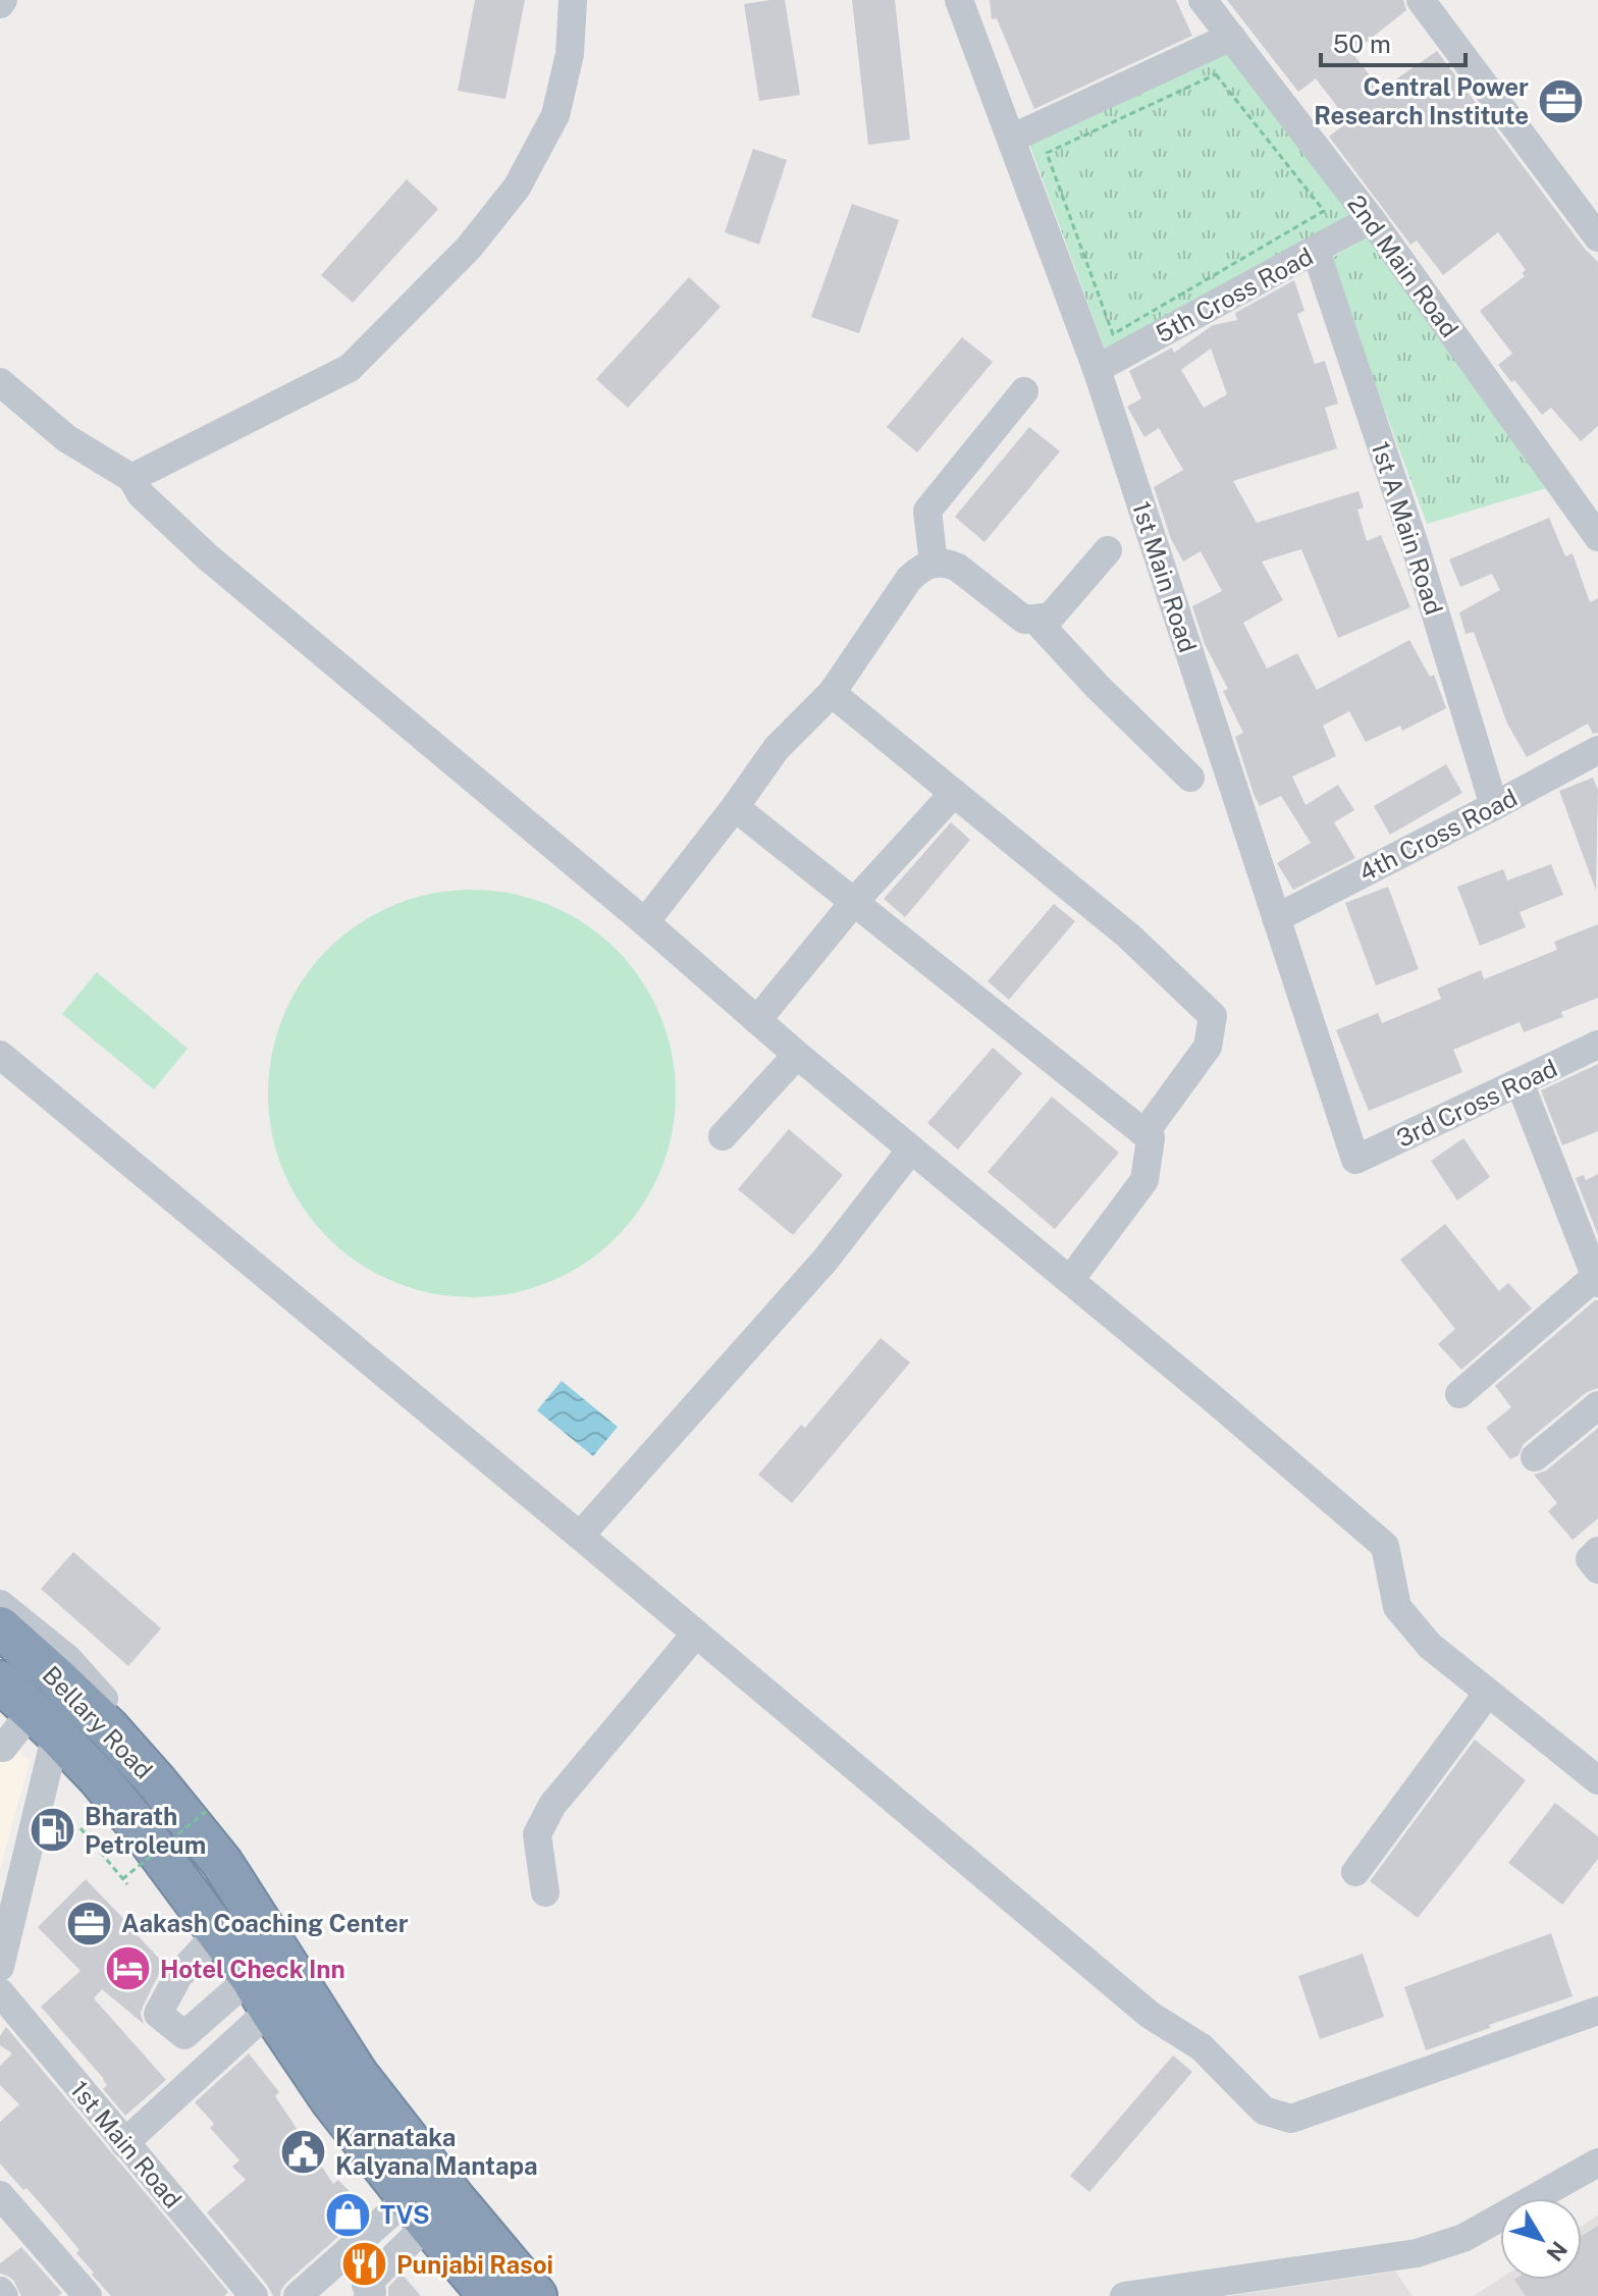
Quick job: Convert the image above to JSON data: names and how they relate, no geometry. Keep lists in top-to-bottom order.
{
  "streets": {
    "highway": ["Bellary Road"],
    "street": [
      "2nd Main Road",
      "5th Cross Road",
      "1st A Main Road",
      "1st Main Road",
      "4th Cross Road",
      "3rd Cross Road"
    ]
  },
  "crossings": [
    ["2nd Main Road", "5th Cross Road"],
    ["5th Cross Road", "1st A Main Road"],
    ["5th Cross Road", "1st Main Road"],
    ["1st A Main Road", "4th Cross Road"],
    ["1st Main Road", "4th Cross Road"],
    ["1st Main Road", "3rd Cross Road"]
  ],
  "places": {
    "office": ["Central Power Research Institute", "Aakash Coaching Center"],
    "fuel station": ["Bharath Petroleum"],
    "hotel": ["Hotel Check Inn"],
    "public building": ["Karnataka Kalyana Mantapa"],
    "shop": ["TVS"],
    "restaurant": ["Punjabi Rasoi"]
  },
  "scale_bar": "50 m",
  "north": "bottom right"
}
